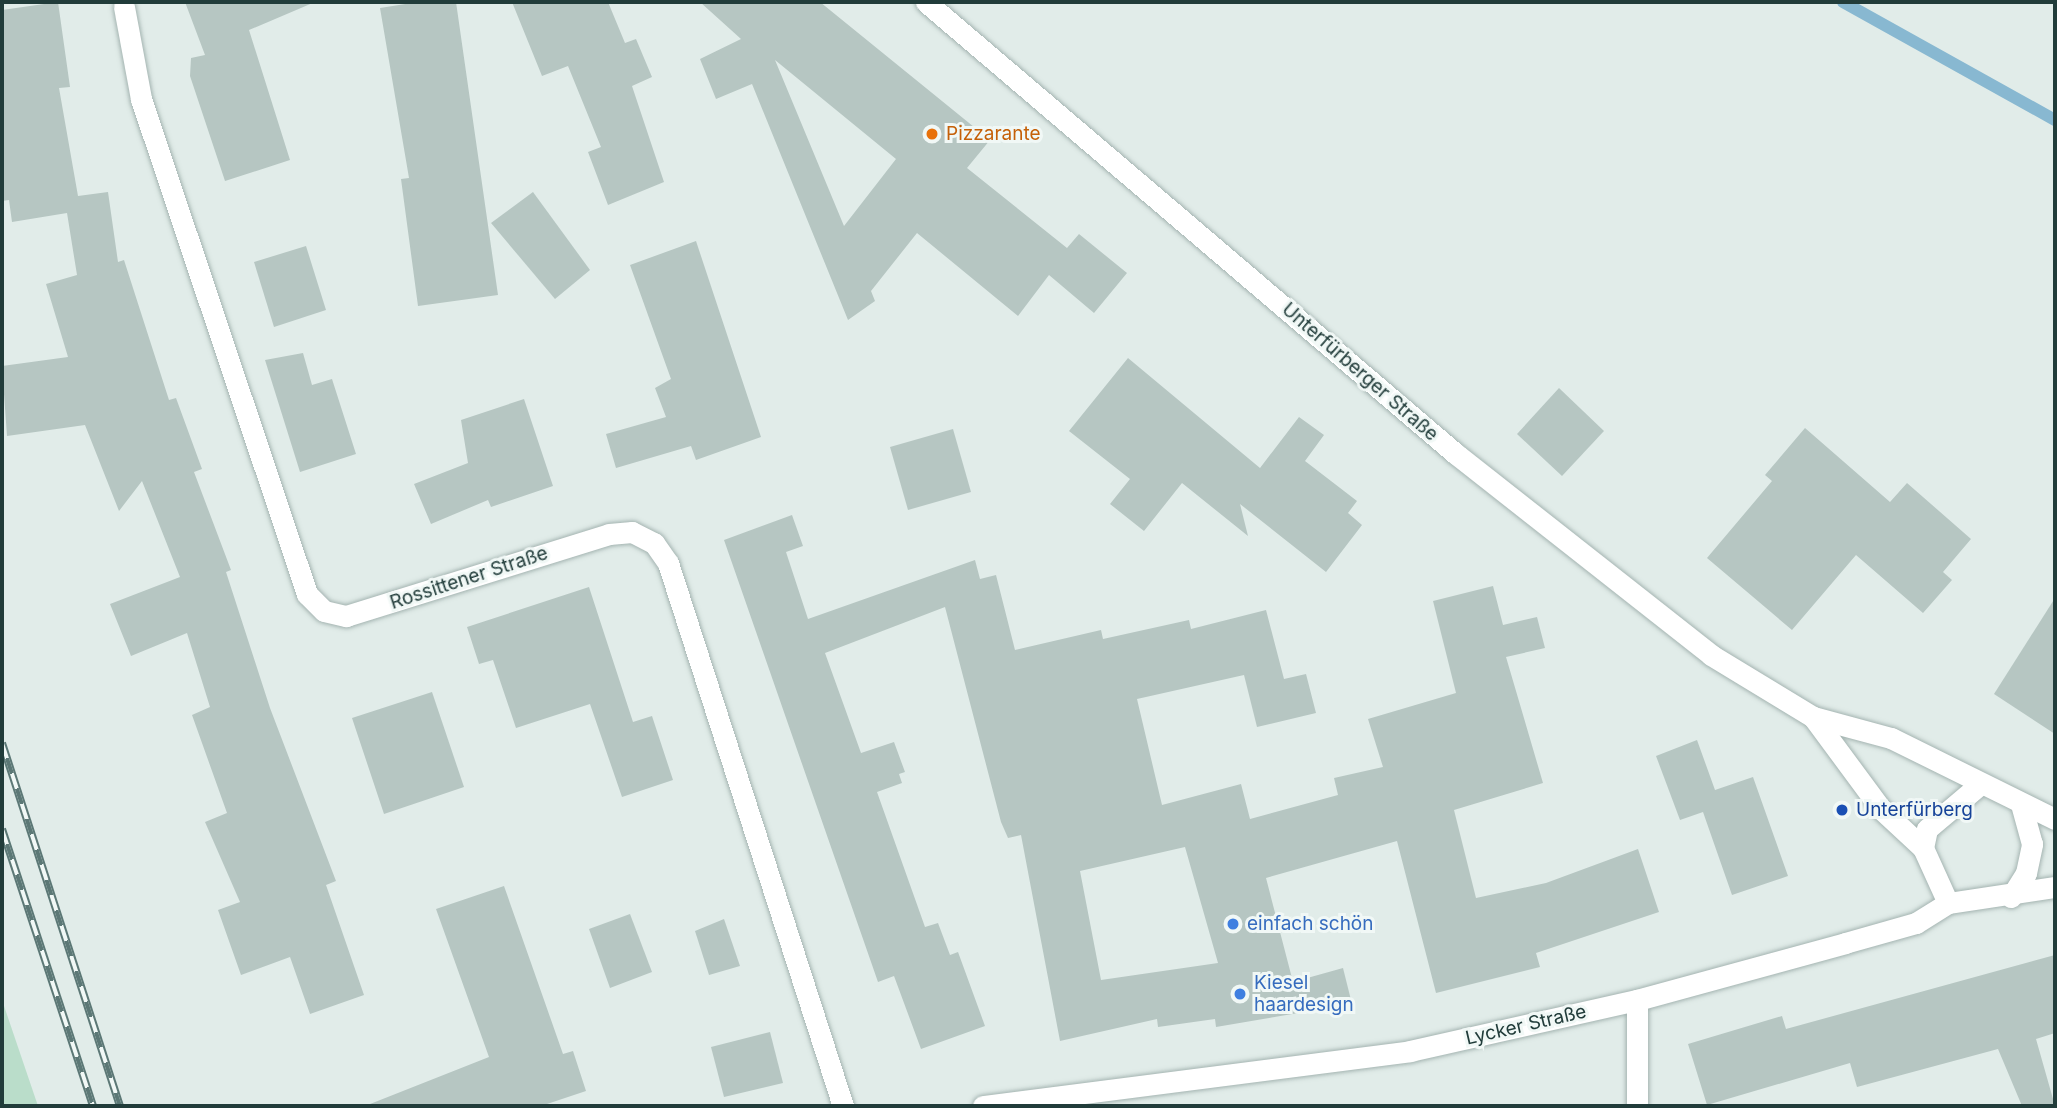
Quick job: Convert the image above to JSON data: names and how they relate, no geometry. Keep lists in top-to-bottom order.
{
  "streets": {
    "street": ["Unterfürberger Straße", "Rossittener Straße", "Lycker Straße"]
  },
  "crossings": [
    ["Unterfürberger Straße", "Lycker Straße"]
  ],
  "places": [
    "Pizzarante",
    "Unterfürberg",
    "einfach schön",
    "Kiesel haardesign"
  ]
}
